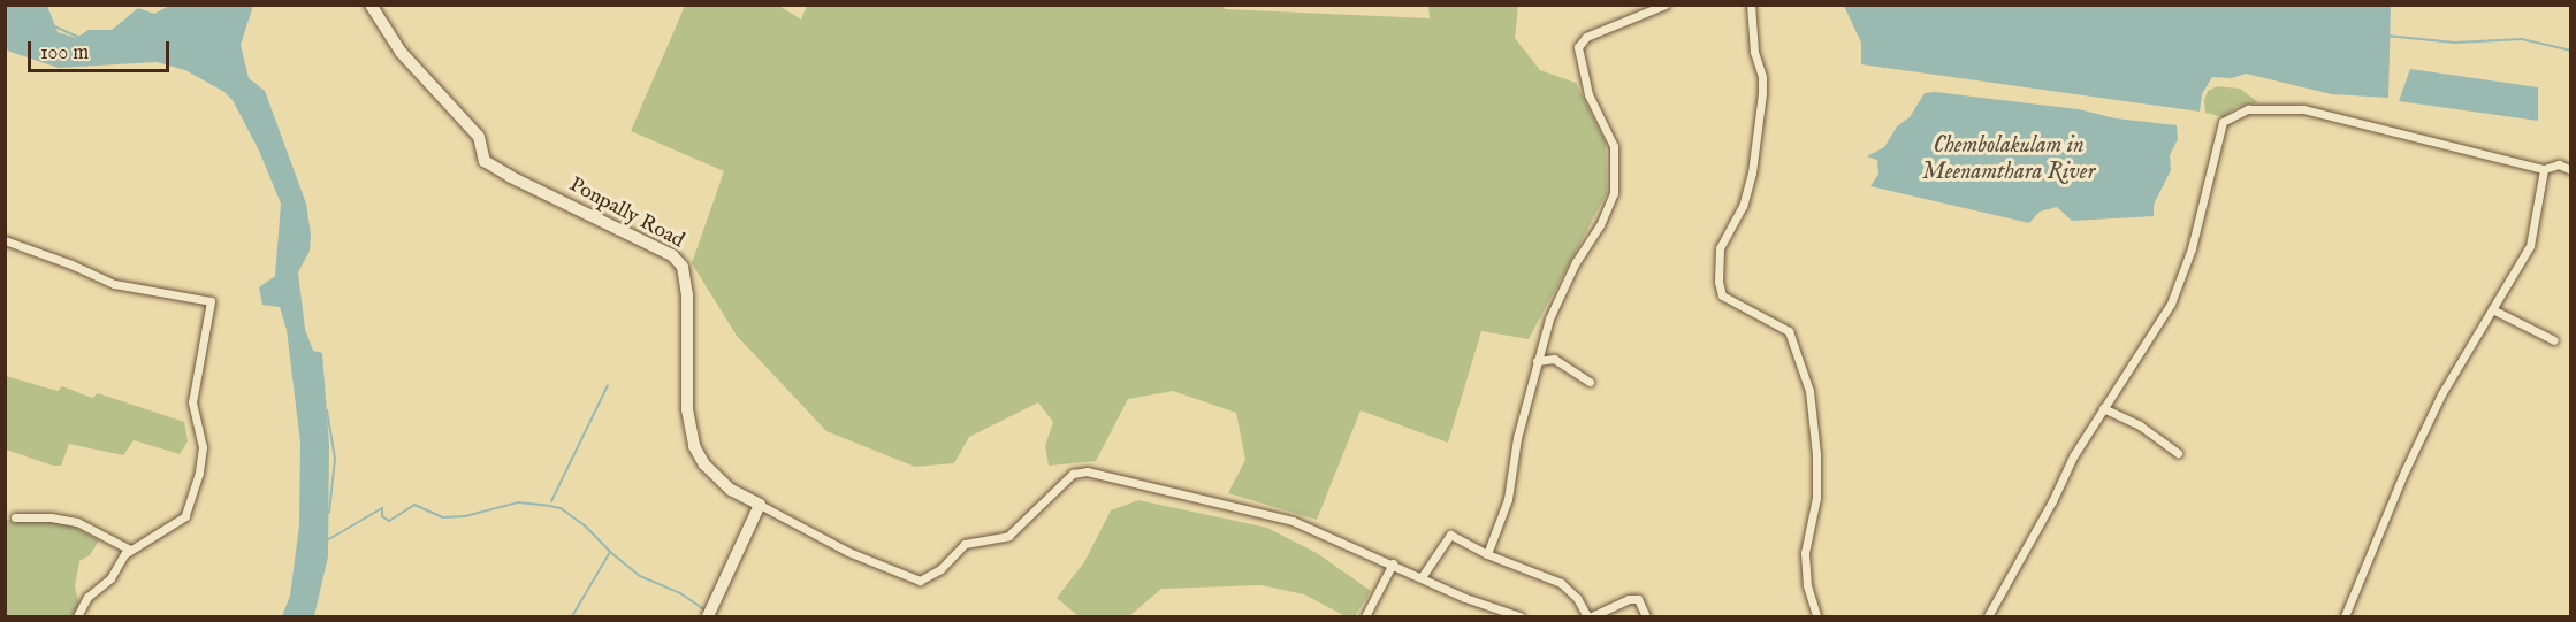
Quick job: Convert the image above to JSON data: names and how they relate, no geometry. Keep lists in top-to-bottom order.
{
  "streets": {
    "main road": ["Ponpally Road"]
  },
  "water": ["Chembolakulam in Meenamthara River"],
  "scale_bar": "100 m"
}
